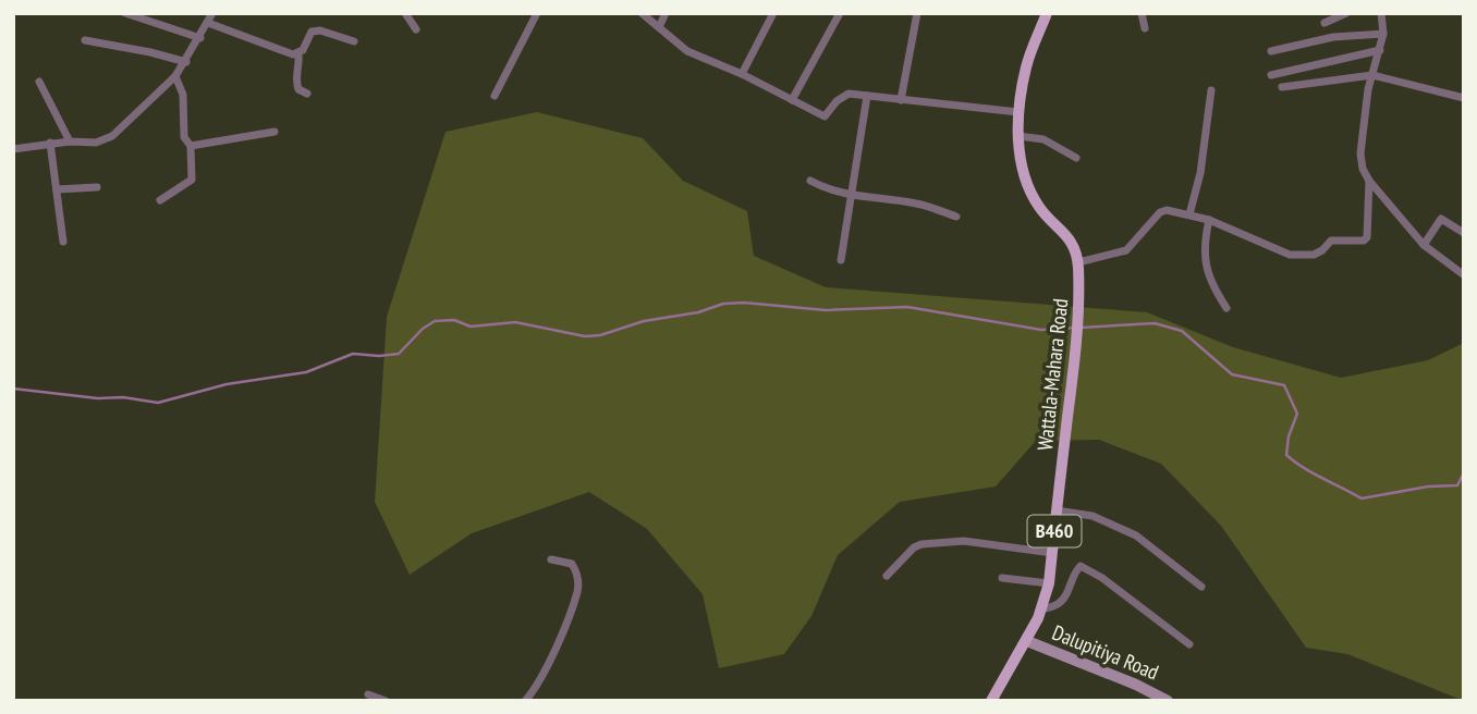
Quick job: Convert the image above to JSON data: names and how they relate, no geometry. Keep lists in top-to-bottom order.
{
  "streets": {
    "main road": ["Wattala-Mahara Road", "B460"],
    "street": ["Dalupitiya Road"]
  },
  "crossings": [
    ["Wattala-Mahara Road", "Dalupitiya Road"]
  ]
}
